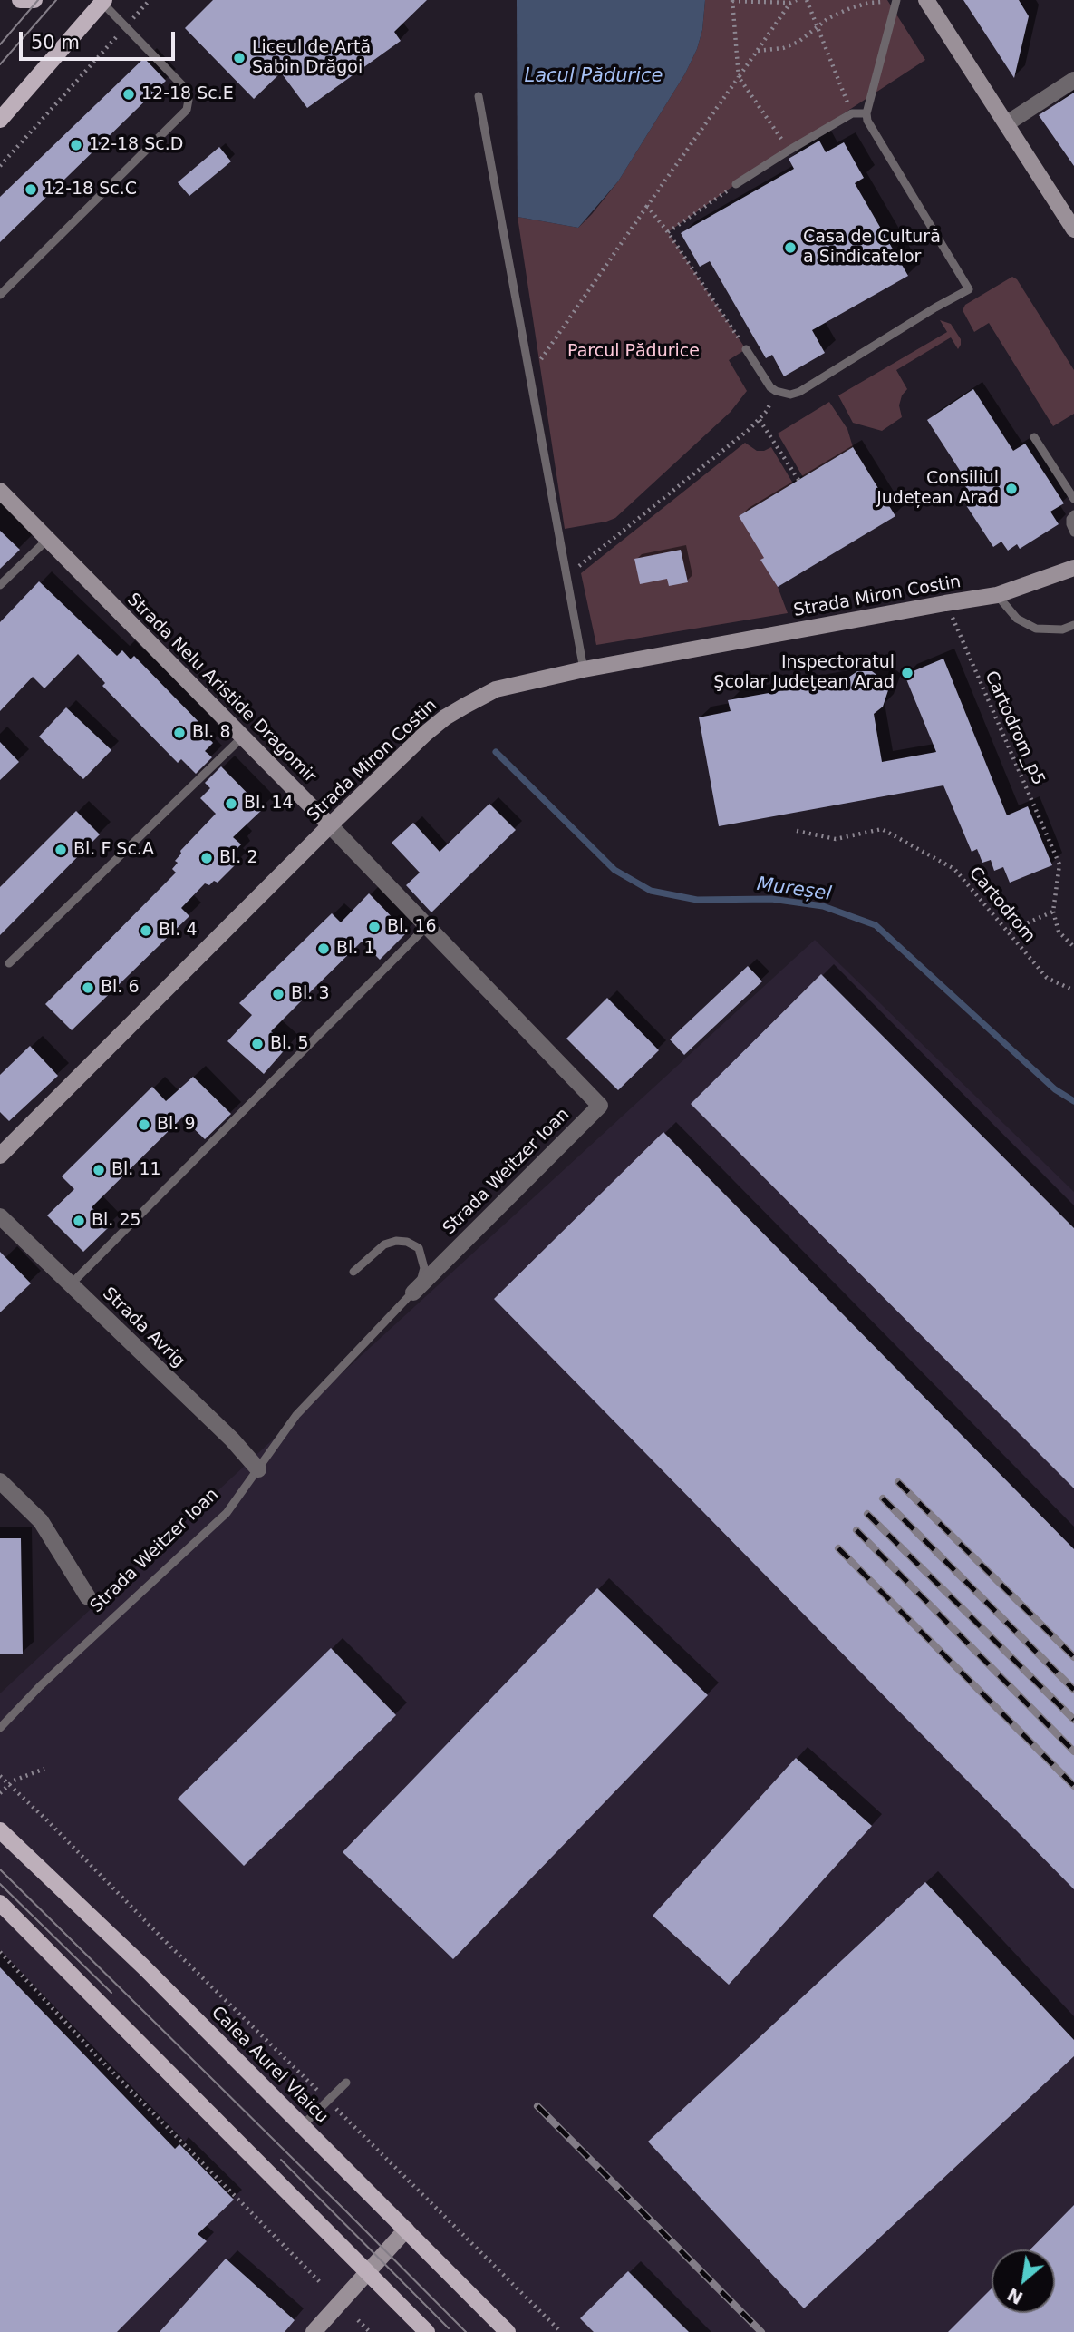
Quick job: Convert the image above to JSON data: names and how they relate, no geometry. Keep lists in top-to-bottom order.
{
  "streets": {
    "main road": ["Strada Miron Costin", "Strada Nelu Aristide Dragomir", "Calea Aurel Vlaicu"],
    "street": ["Strada Weitzer Ioan", "Strada Avrig"],
    "path": ["Cartodrom_p5", "Cartodrom"]
  },
  "crossings": [
    ["Strada Miron Costin", "Strada Nelu Aristide Dragomir"],
    ["Strada Miron Costin", "Cartodrom_p5"],
    ["Strada Nelu Aristide Dragomir", "Strada Weitzer Ioan"],
    ["Strada Weitzer Ioan", "Strada Avrig"]
  ],
  "water": ["Lacul Pădurice", "Mureșel"],
  "parks": ["Parcul Pădurice"],
  "places": [
    "Liceul de Artă Sabin Drăgoi",
    "12-18 Sc.E",
    "12-18 Sc.D",
    "12-18 Sc.C",
    "Casa de Cultură a Sindicatelor",
    "Consiliul Județean Arad",
    "Inspectoratul Şcolar Judeţean Arad",
    "Bl. 8",
    "Bl. 14",
    "Bl. F Sc.A",
    "Bl. 2",
    "Bl. 16",
    "Bl. 4",
    "Bl. 1",
    "Bl. 6",
    "Bl. 3",
    "Bl. 5",
    "Bl. 9",
    "Bl. 11",
    "Bl. 25"
  ],
  "scale_bar": "50 m",
  "north": "bottom left"
}
